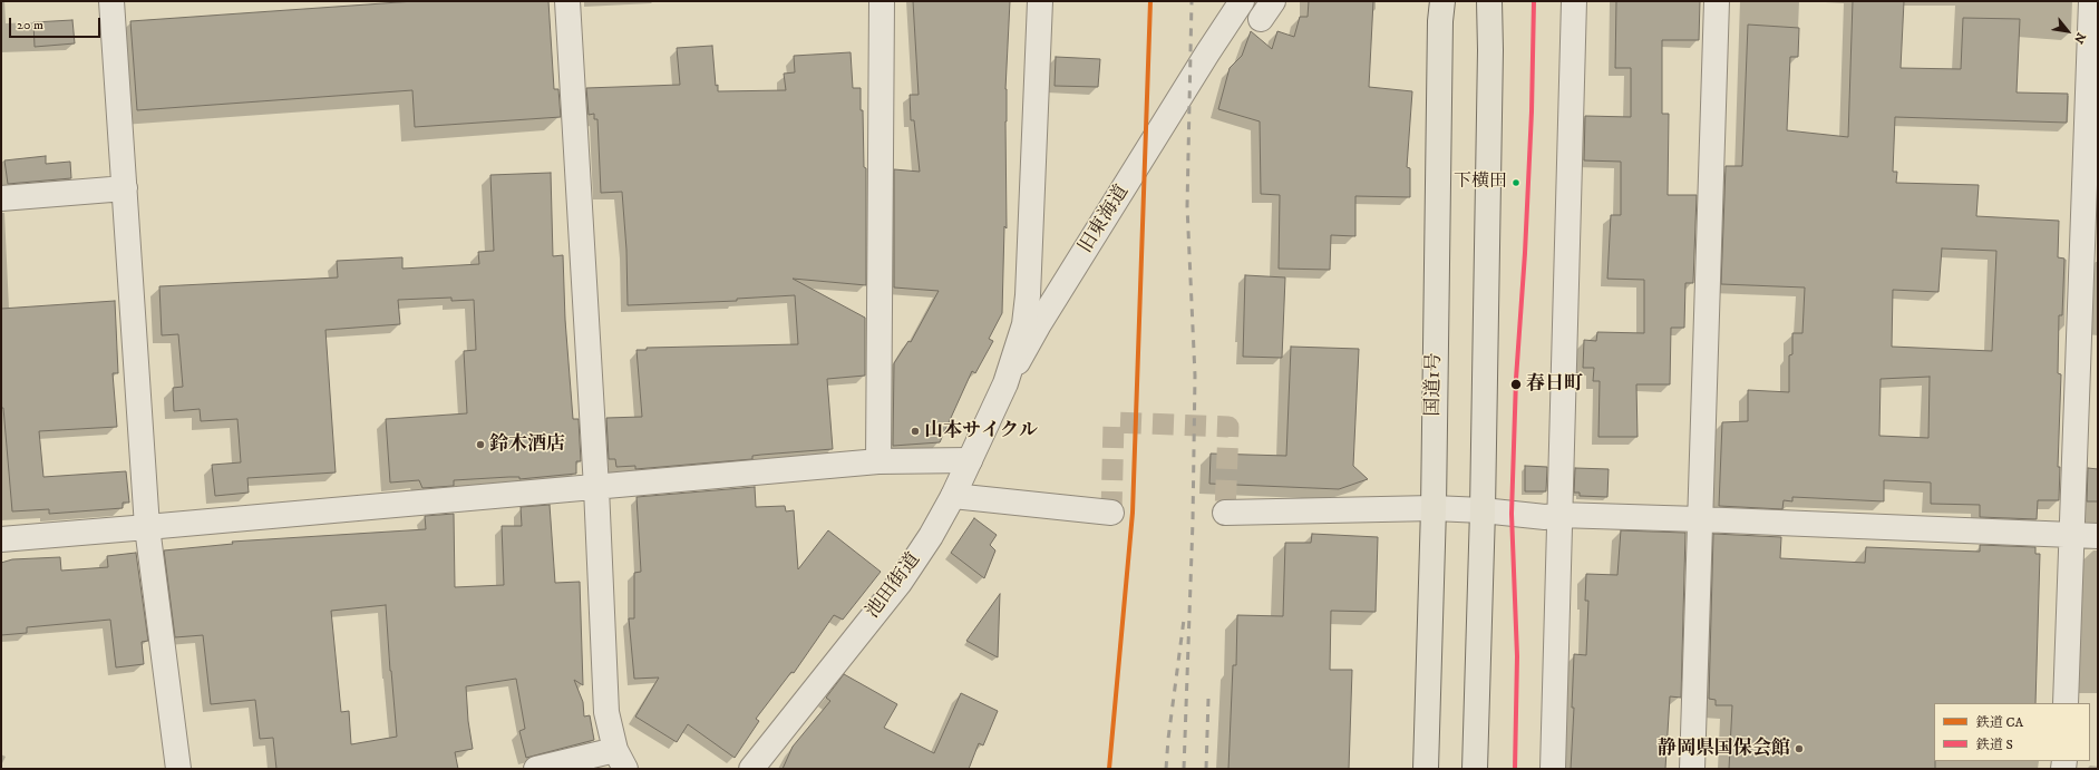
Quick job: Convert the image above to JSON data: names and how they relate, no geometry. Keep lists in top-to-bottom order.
{
  "streets": {
    "highway": ["国道1号"],
    "street": ["旧東海道", "池田街道"]
  },
  "crossings": [
    ["旧東海道", "池田街道"]
  ],
  "places": [
    "下横田",
    "春日町",
    "山本サイクル",
    "鈴木酒店",
    "静岡県国保会館"
  ],
  "lines": ["rail line CA", "rail line S"],
  "legend": ["鉄道 CA", "鉄道 S"],
  "scale_bar": "20 m",
  "north": "bottom right"
}
